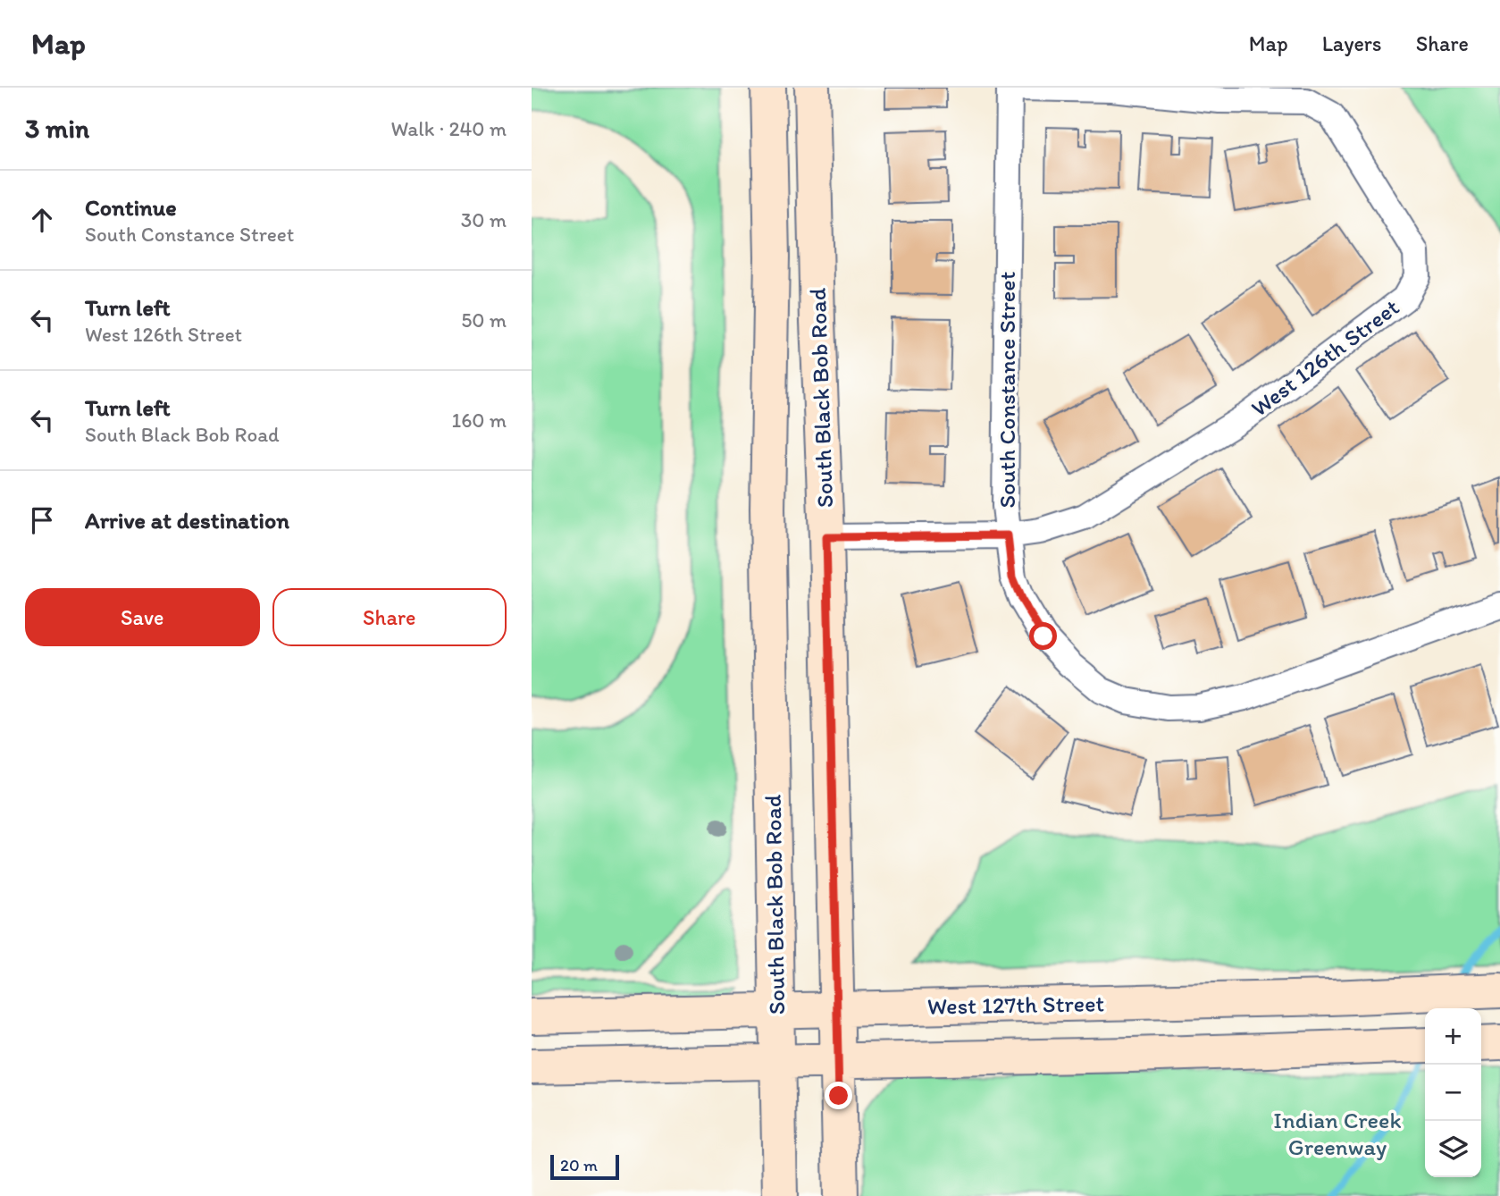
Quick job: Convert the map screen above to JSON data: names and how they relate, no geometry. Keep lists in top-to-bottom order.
{
  "streets": {
    "main road": ["South Black Bob Road", "West 127th Street"],
    "street": ["West 126th Street", "South Constance Street"]
  },
  "crossings": [
    ["West 126th Street", "South Constance Street"],
    ["West 126th Street", "South Black Bob Road"],
    ["South Black Bob Road", "West 127th Street"]
  ],
  "parks": ["Indian Creek Greenway"],
  "scale_bar": "20 m",
  "page": {
    "header": "Map",
    "nav": ["Map", "Layers", "Share"],
    "heading": ["3 min", "Walk · 240 m"],
    "list": [
      ["Continue", "South Constance Street", "30 m"],
      ["Turn left", "West 126th Street", "50 m"],
      ["Turn left", "South Black Bob Road", "160 m"],
      "Arrive at destination"
    ],
    "buttons": ["Save", "Share"],
    "map_buttons": ["+", "−"],
    "scale": "20 m"
  }
}
